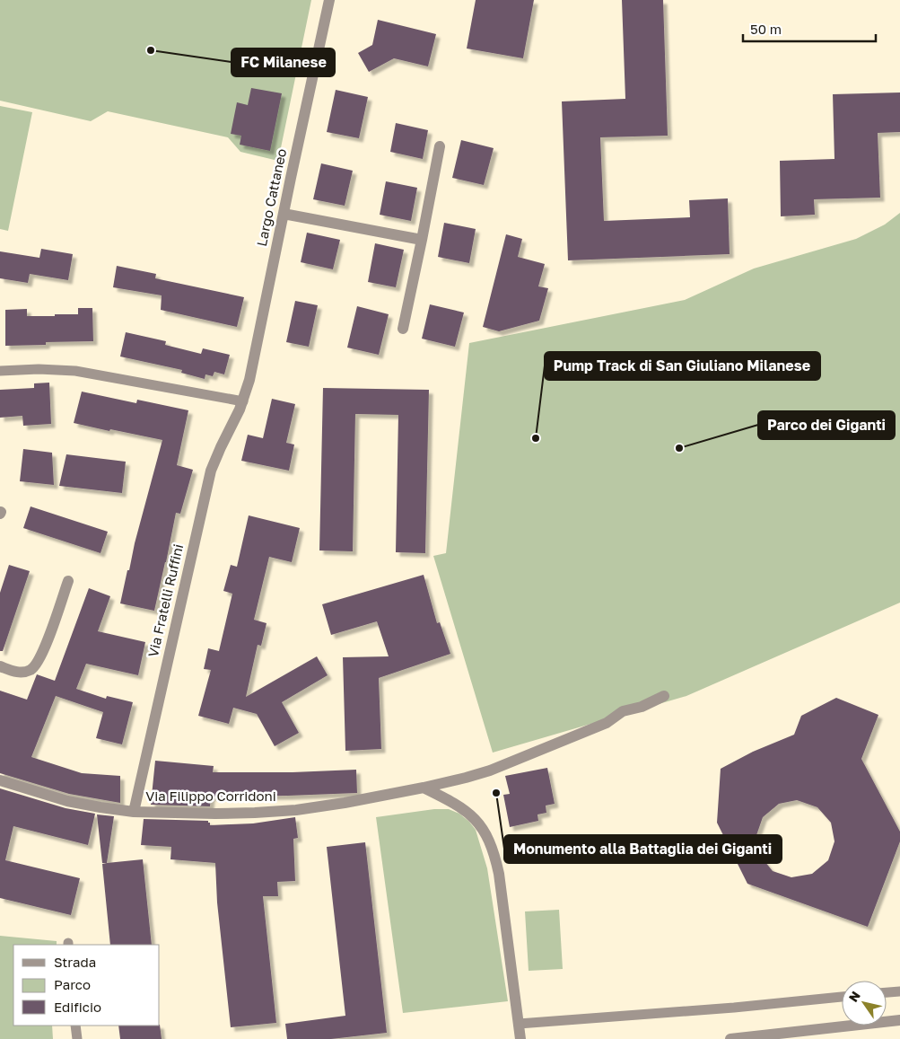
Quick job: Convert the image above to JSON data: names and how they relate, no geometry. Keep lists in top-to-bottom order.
{
  "streets": {
    "street": ["Largo Cattaneo", "Via Fratelli Ruffini", "Via Filippo Corridoni"]
  },
  "crossings": [
    ["Largo Cattaneo", "Via Fratelli Ruffini"],
    ["Via Fratelli Ruffini", "Via Filippo Corridoni"]
  ],
  "places": [
    "FC Milanese",
    "Pump Track di San Giuliano Milanese",
    "Parco dei Giganti",
    "Monumento alla Battaglia dei Giganti"
  ],
  "legend": ["Strada", "Parco", "Edificio"],
  "scale_bar": "50 m",
  "north": "top left"
}
